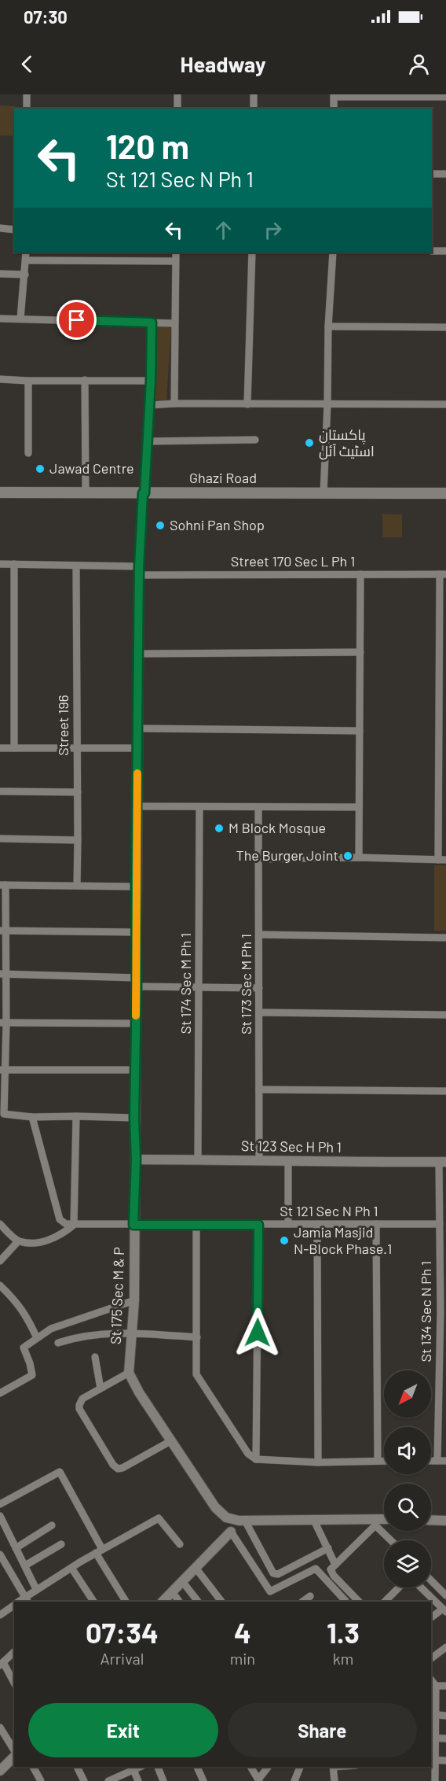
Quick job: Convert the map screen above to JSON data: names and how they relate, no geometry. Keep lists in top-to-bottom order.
{
  "streets": {
    "main road": ["Ghazi Road"],
    "street": [
      "Street 170 Sec L Ph 1",
      "Street 196",
      "St 174 Sec M Ph 1",
      "St 173 Sec M Ph 1",
      "St 123 Sec H Ph 1",
      "St 121 Sec N Ph 1",
      "St 175 Sec M & P",
      "St 134 Sec N Ph 1"
    ]
  },
  "crossings": [
    ["Ghazi Road", "St 175 Sec M & P"],
    ["Street 170 Sec L Ph 1", "Street 196"],
    ["Street 170 Sec L Ph 1", "St 175 Sec M & P"],
    ["St 174 Sec M Ph 1", "St 123 Sec H Ph 1"],
    ["St 173 Sec M Ph 1", "St 123 Sec H Ph 1"],
    ["St 123 Sec H Ph 1", "St 175 Sec M & P"],
    ["St 123 Sec H Ph 1", "St 134 Sec N Ph 1"],
    ["St 121 Sec N Ph 1", "St 175 Sec M & P"],
    ["St 121 Sec N Ph 1", "St 134 Sec N Ph 1"]
  ],
  "places": [
    "پاکستان اسٹیٹ آئل",
    "Jawad Centre",
    "Sohni Pan Shop",
    "M Block Mosque",
    "The Burger Joint",
    "Jamia Masjid N-Block Phase.1"
  ],
  "north": "bottom left",
  "page": {
    "status": "07:30",
    "header": "Headway",
    "turn": ["120 m", "St 121 Sec N Ph 1"],
    "eta": [
      "07:34",
      "Arrival",
      "4",
      "min",
      "1.3",
      "km"
    ],
    "buttons": ["Exit", "Share"]
  }
}
